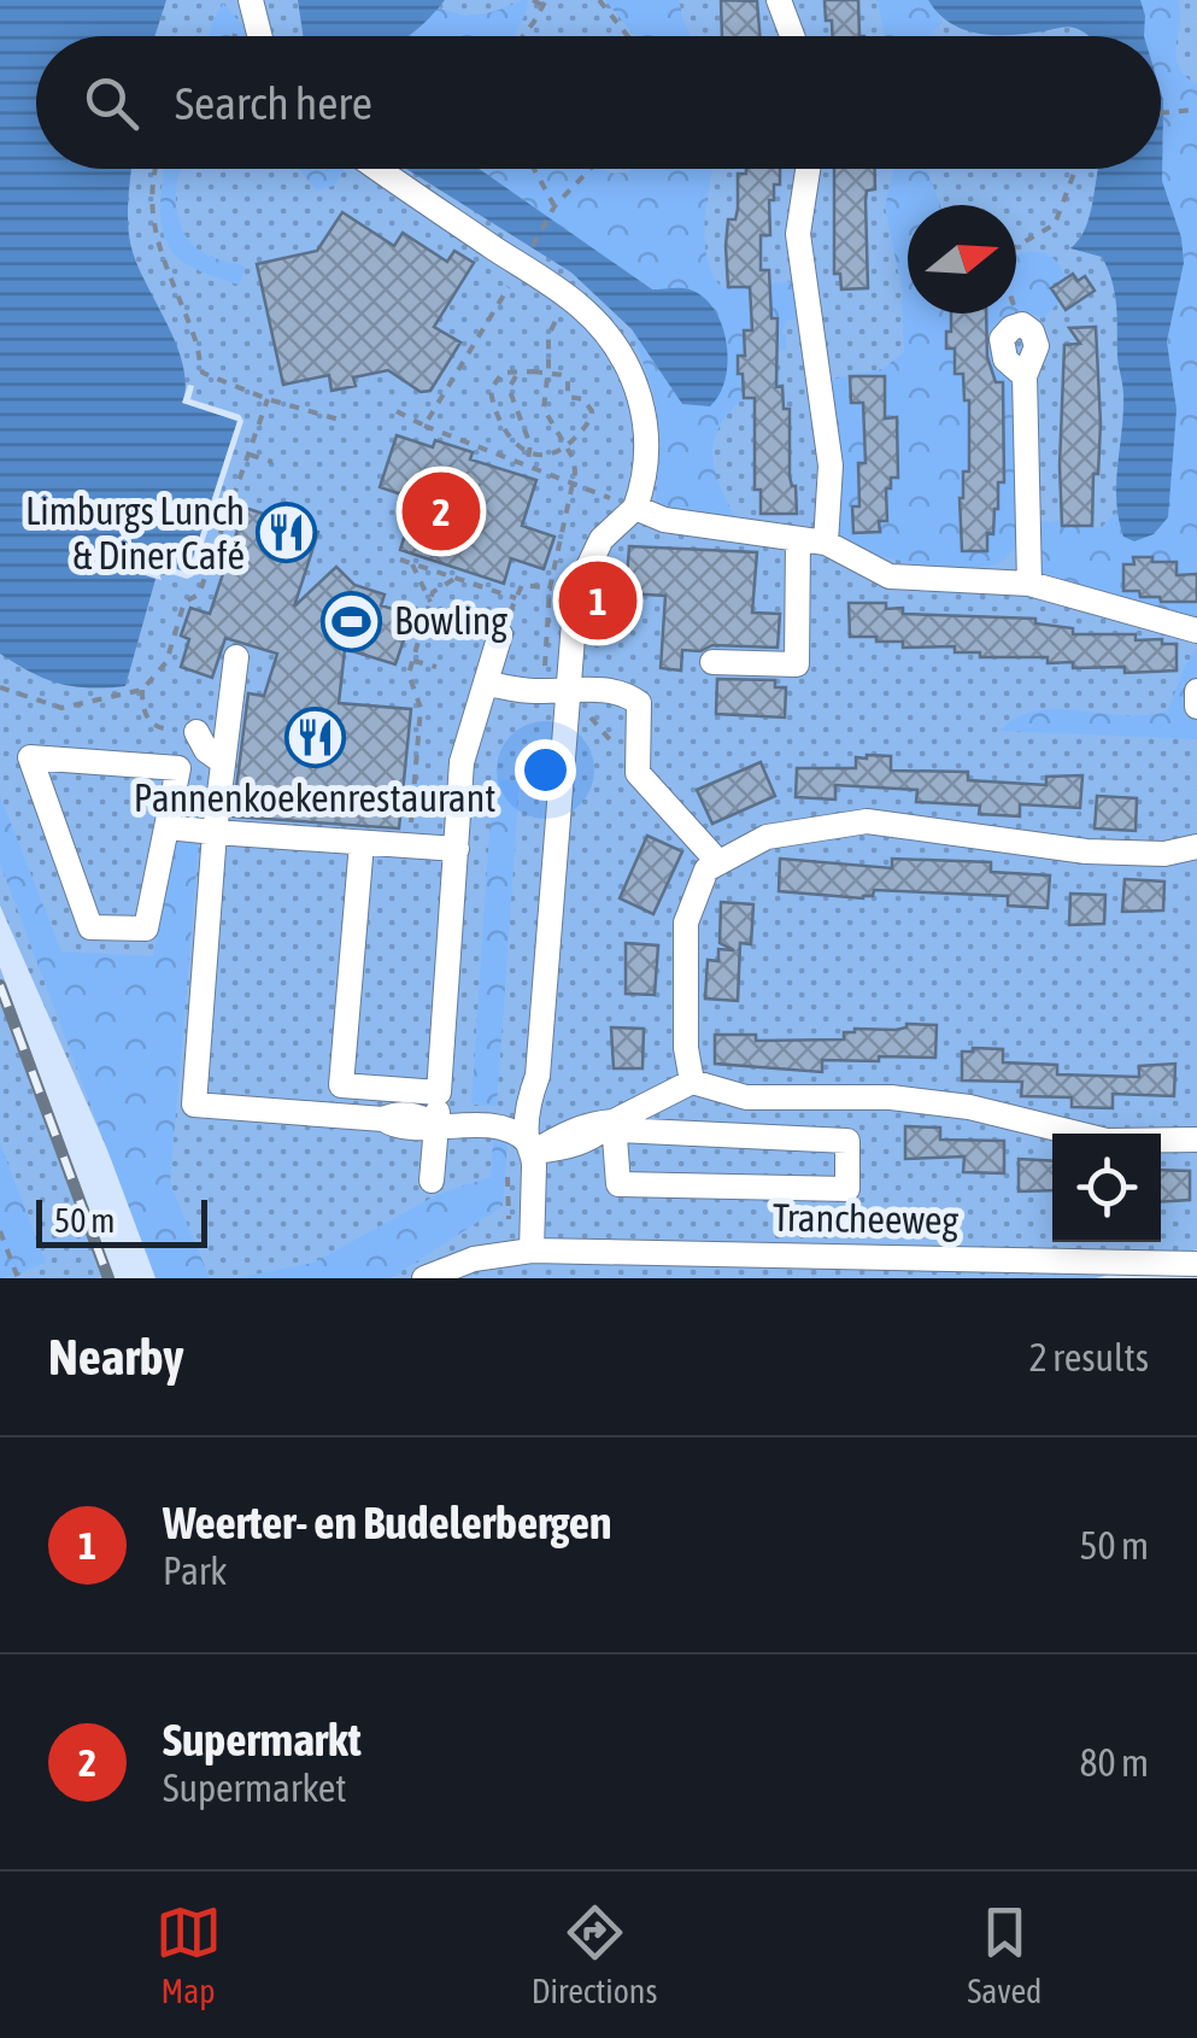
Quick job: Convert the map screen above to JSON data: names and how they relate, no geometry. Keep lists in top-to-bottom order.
{
  "streets": {
    "street": ["Trancheeweg"]
  },
  "places": {
    "restaurant": ["Limburgs Lunch & Diner Café", "Pannenkoekenrestaurant"],
    "sports": ["Bowling"]
  },
  "scale_bar": "50 m",
  "north": "right",
  "page": {
    "search": "Search here",
    "pins": ["2", "1"],
    "scale": "50 m",
    "heading": ["Nearby", "2 results"],
    "list": [
      {
        "mark": "1",
        "name": "Weerter- en Budelerbergen",
        "note": "Park",
        "value": "50 m"
      },
      {
        "mark": "2",
        "name": "Supermarkt",
        "note": "Supermarket",
        "value": "80 m"
      }
    ],
    "nav": ["Map", "Directions", "Saved"]
  }
}
